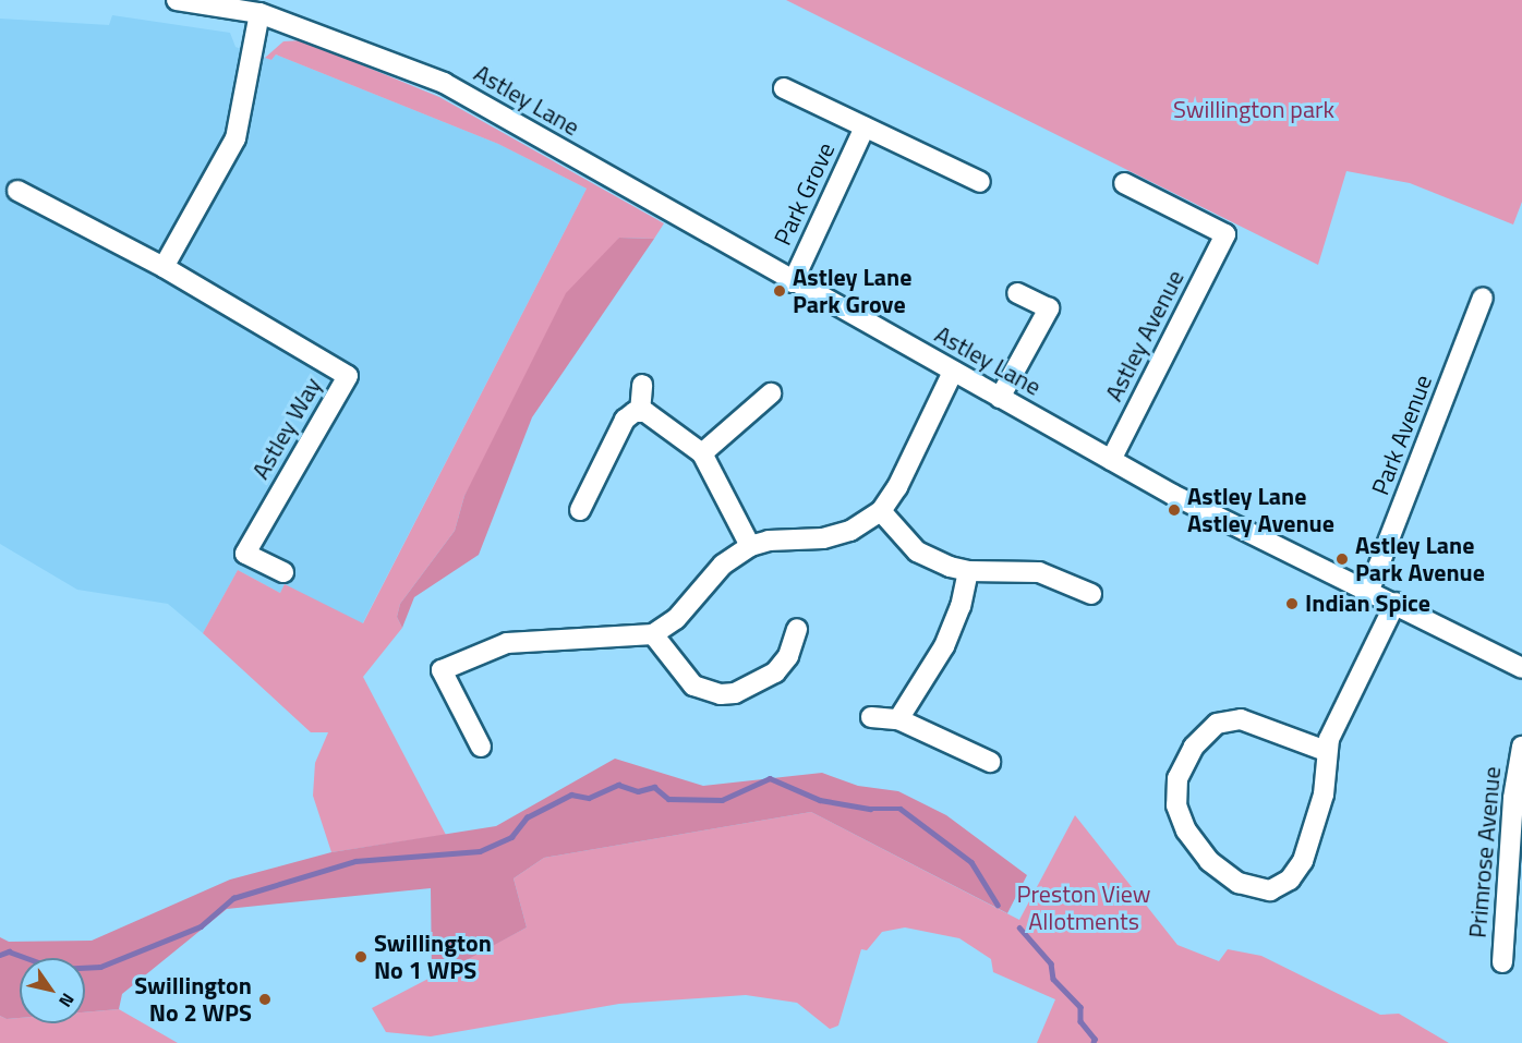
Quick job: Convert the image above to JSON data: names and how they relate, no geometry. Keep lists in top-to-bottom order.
{
  "streets": {
    "street": [
      "Astley Lane",
      "Park Grove",
      "Astley Avenue",
      "Astley Way",
      "Park Avenue",
      "Primrose Avenue"
    ]
  },
  "crossings": [
    ["Astley Lane", "Park Grove"],
    ["Astley Lane", "Astley Avenue"],
    ["Astley Lane", "Park Avenue"]
  ],
  "parks": ["Swillington park", "Preston View Allotments"],
  "places": [
    "Astley Lane Park Grove",
    "Astley Lane Astley Avenue",
    "Astley Lane Park Avenue",
    "Indian Spice",
    "Swillington No 1 WPS",
    "Swillington No 2 WPS"
  ],
  "north": "bottom right"
}
